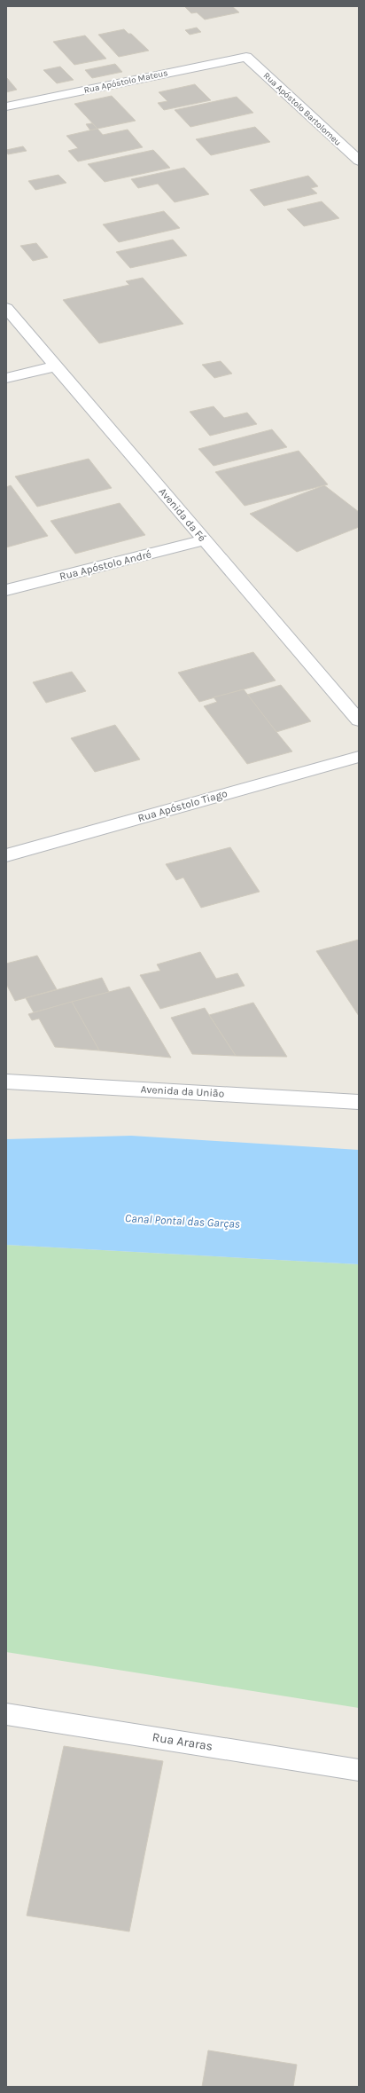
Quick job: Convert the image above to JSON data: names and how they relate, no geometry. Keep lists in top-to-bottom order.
{
  "streets": {
    "street": [
      "Rua Apóstolo Mateus",
      "Rua Apóstolo Bartolomeu",
      "Avenida da Fé",
      "Rua Apóstolo André",
      "Rua Apóstolo Tiago",
      "Avenida da União",
      "Rua Araras"
    ]
  },
  "crossings": [
    ["Rua Apóstolo Mateus", "Rua Apóstolo Bartolomeu"],
    ["Avenida da Fé", "Rua Apóstolo André"]
  ],
  "water": ["Canal Pontal das Garças"]
}
